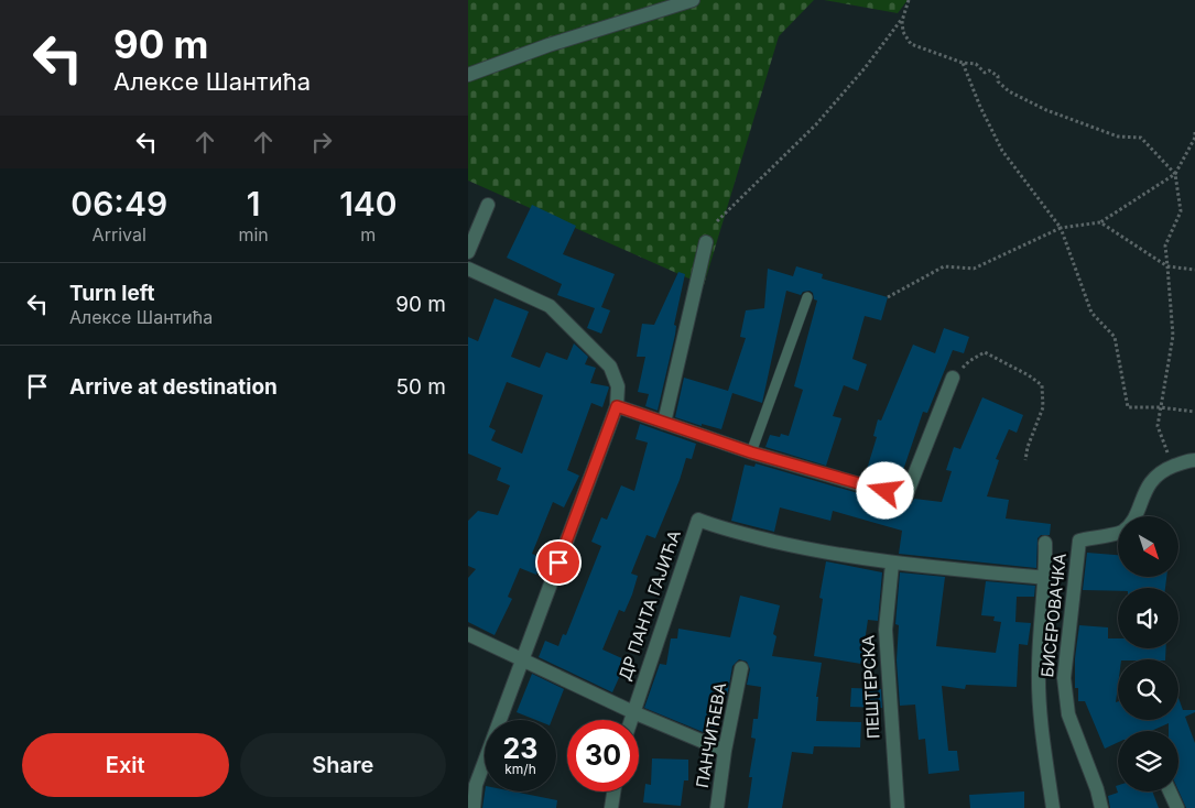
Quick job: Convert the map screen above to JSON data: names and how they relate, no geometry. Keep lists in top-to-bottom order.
{
  "streets": {
    "street": [
      "ДР ПАНТА ГАЈИЋА",
      "БИСЕРОВАЧКА",
      "ПЕШТЕРСКА",
      "ПАНЧИЋЕВА"
    ]
  },
  "crossings": [
    ["ДР ПАНТА ГАЈИЋА", "ПЕШТЕРСКА"]
  ],
  "north": "bottom right",
  "page": {
    "turn": ["90 m", "Алексе Шантића"],
    "eta": [
      "06:49",
      "Arrival",
      "1",
      "min",
      "140",
      "m"
    ],
    "list": [
      {
        "name": "Turn left",
        "note": "Алексе Шантића",
        "value": "90 m"
      },
      {
        "name": "Arrive at destination",
        "value": "50 m"
      }
    ],
    "speed": "23 km/h",
    "limit": "30",
    "buttons": ["Exit", "Share"]
  }
}
